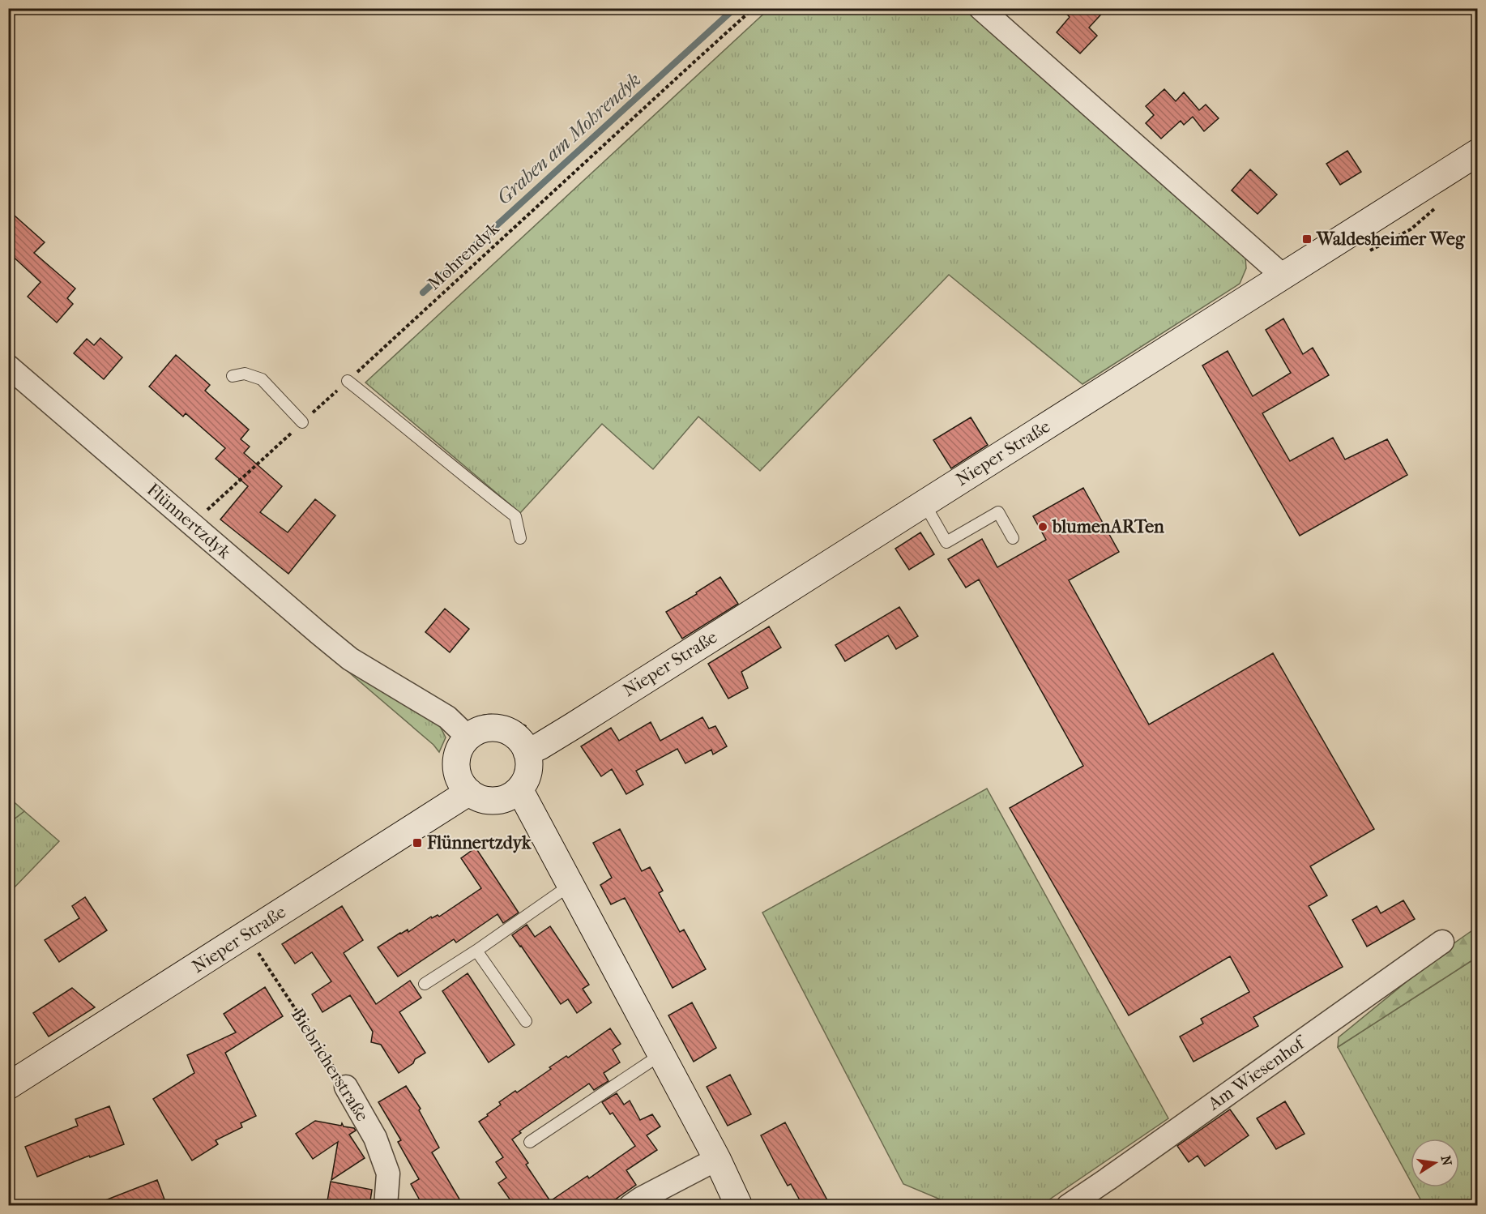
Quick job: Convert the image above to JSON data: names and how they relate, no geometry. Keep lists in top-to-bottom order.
{
  "streets": {
    "main road": ["Nieper Straße"],
    "street": ["Flünnertzdyk", "Biebricherstraße", "Am Wiesenhof"],
    "path": ["Mohrendyk"]
  },
  "crossings": [
    ["Mohrendyk", "Flünnertzdyk"],
    ["Nieper Straße", "Flünnertzdyk"],
    ["Nieper Straße", "Biebricherstraße"]
  ],
  "water": ["Graben am Mohrendyk"],
  "places": {
    "transit": ["Waldesheimer Weg", "Flünnertzdyk"],
    "other": ["blumenARTen"]
  },
  "north": "right"
}
